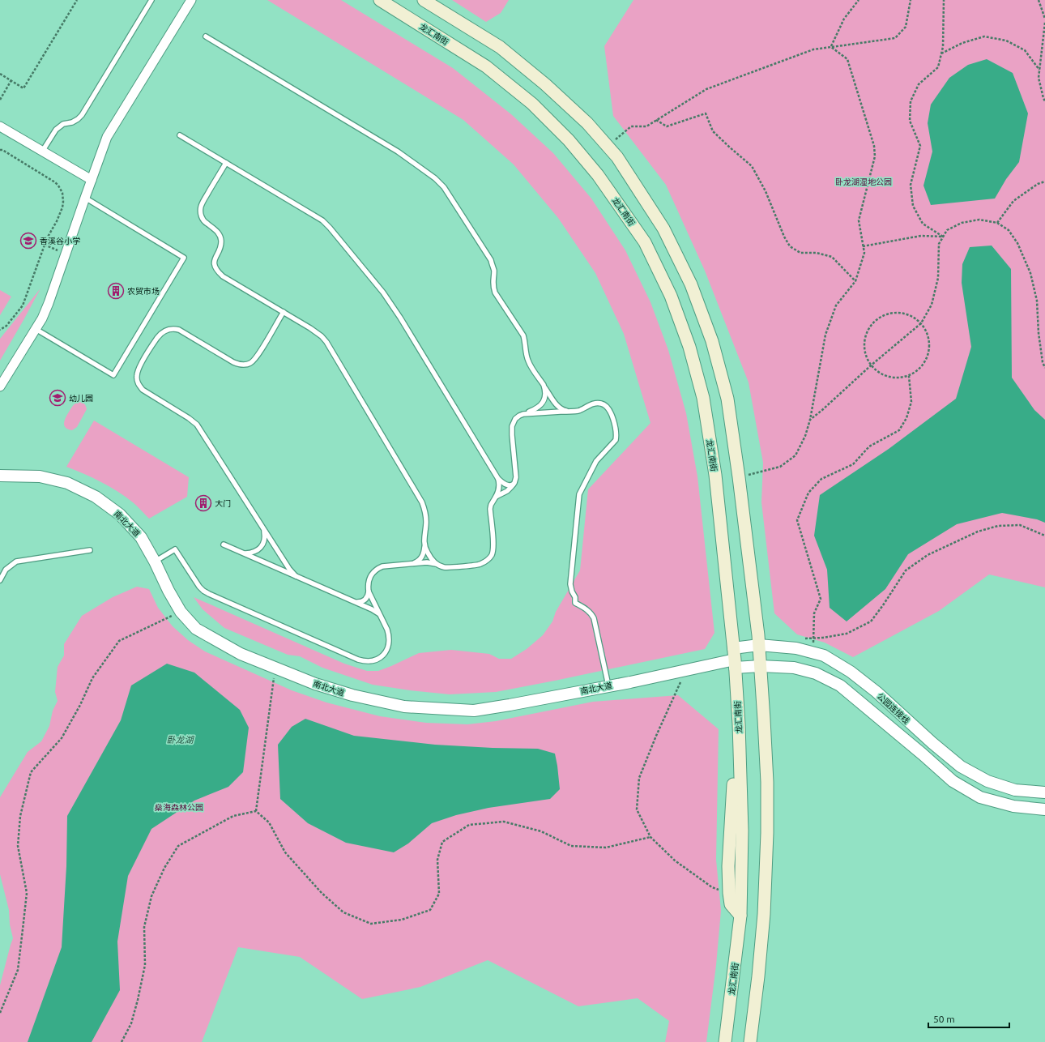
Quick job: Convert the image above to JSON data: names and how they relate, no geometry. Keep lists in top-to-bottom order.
{
  "streets": {
    "main road": ["龙汇南街"],
    "street": ["南北大道", "公园连接线"]
  },
  "crossings": [
    ["龙汇南街", "南北大道"],
    ["龙汇南街", "公园连接线"],
    ["南北大道", "公园连接线"]
  ],
  "water": ["卧龙湖"],
  "parks": ["卧龙湖湿地公园", "燊海森林公园"],
  "places": {
    "school or university": ["香溪谷小学", "幼儿园"],
    "building": ["农贸市场", "大门"]
  },
  "scale_bar": "50 m"
}
